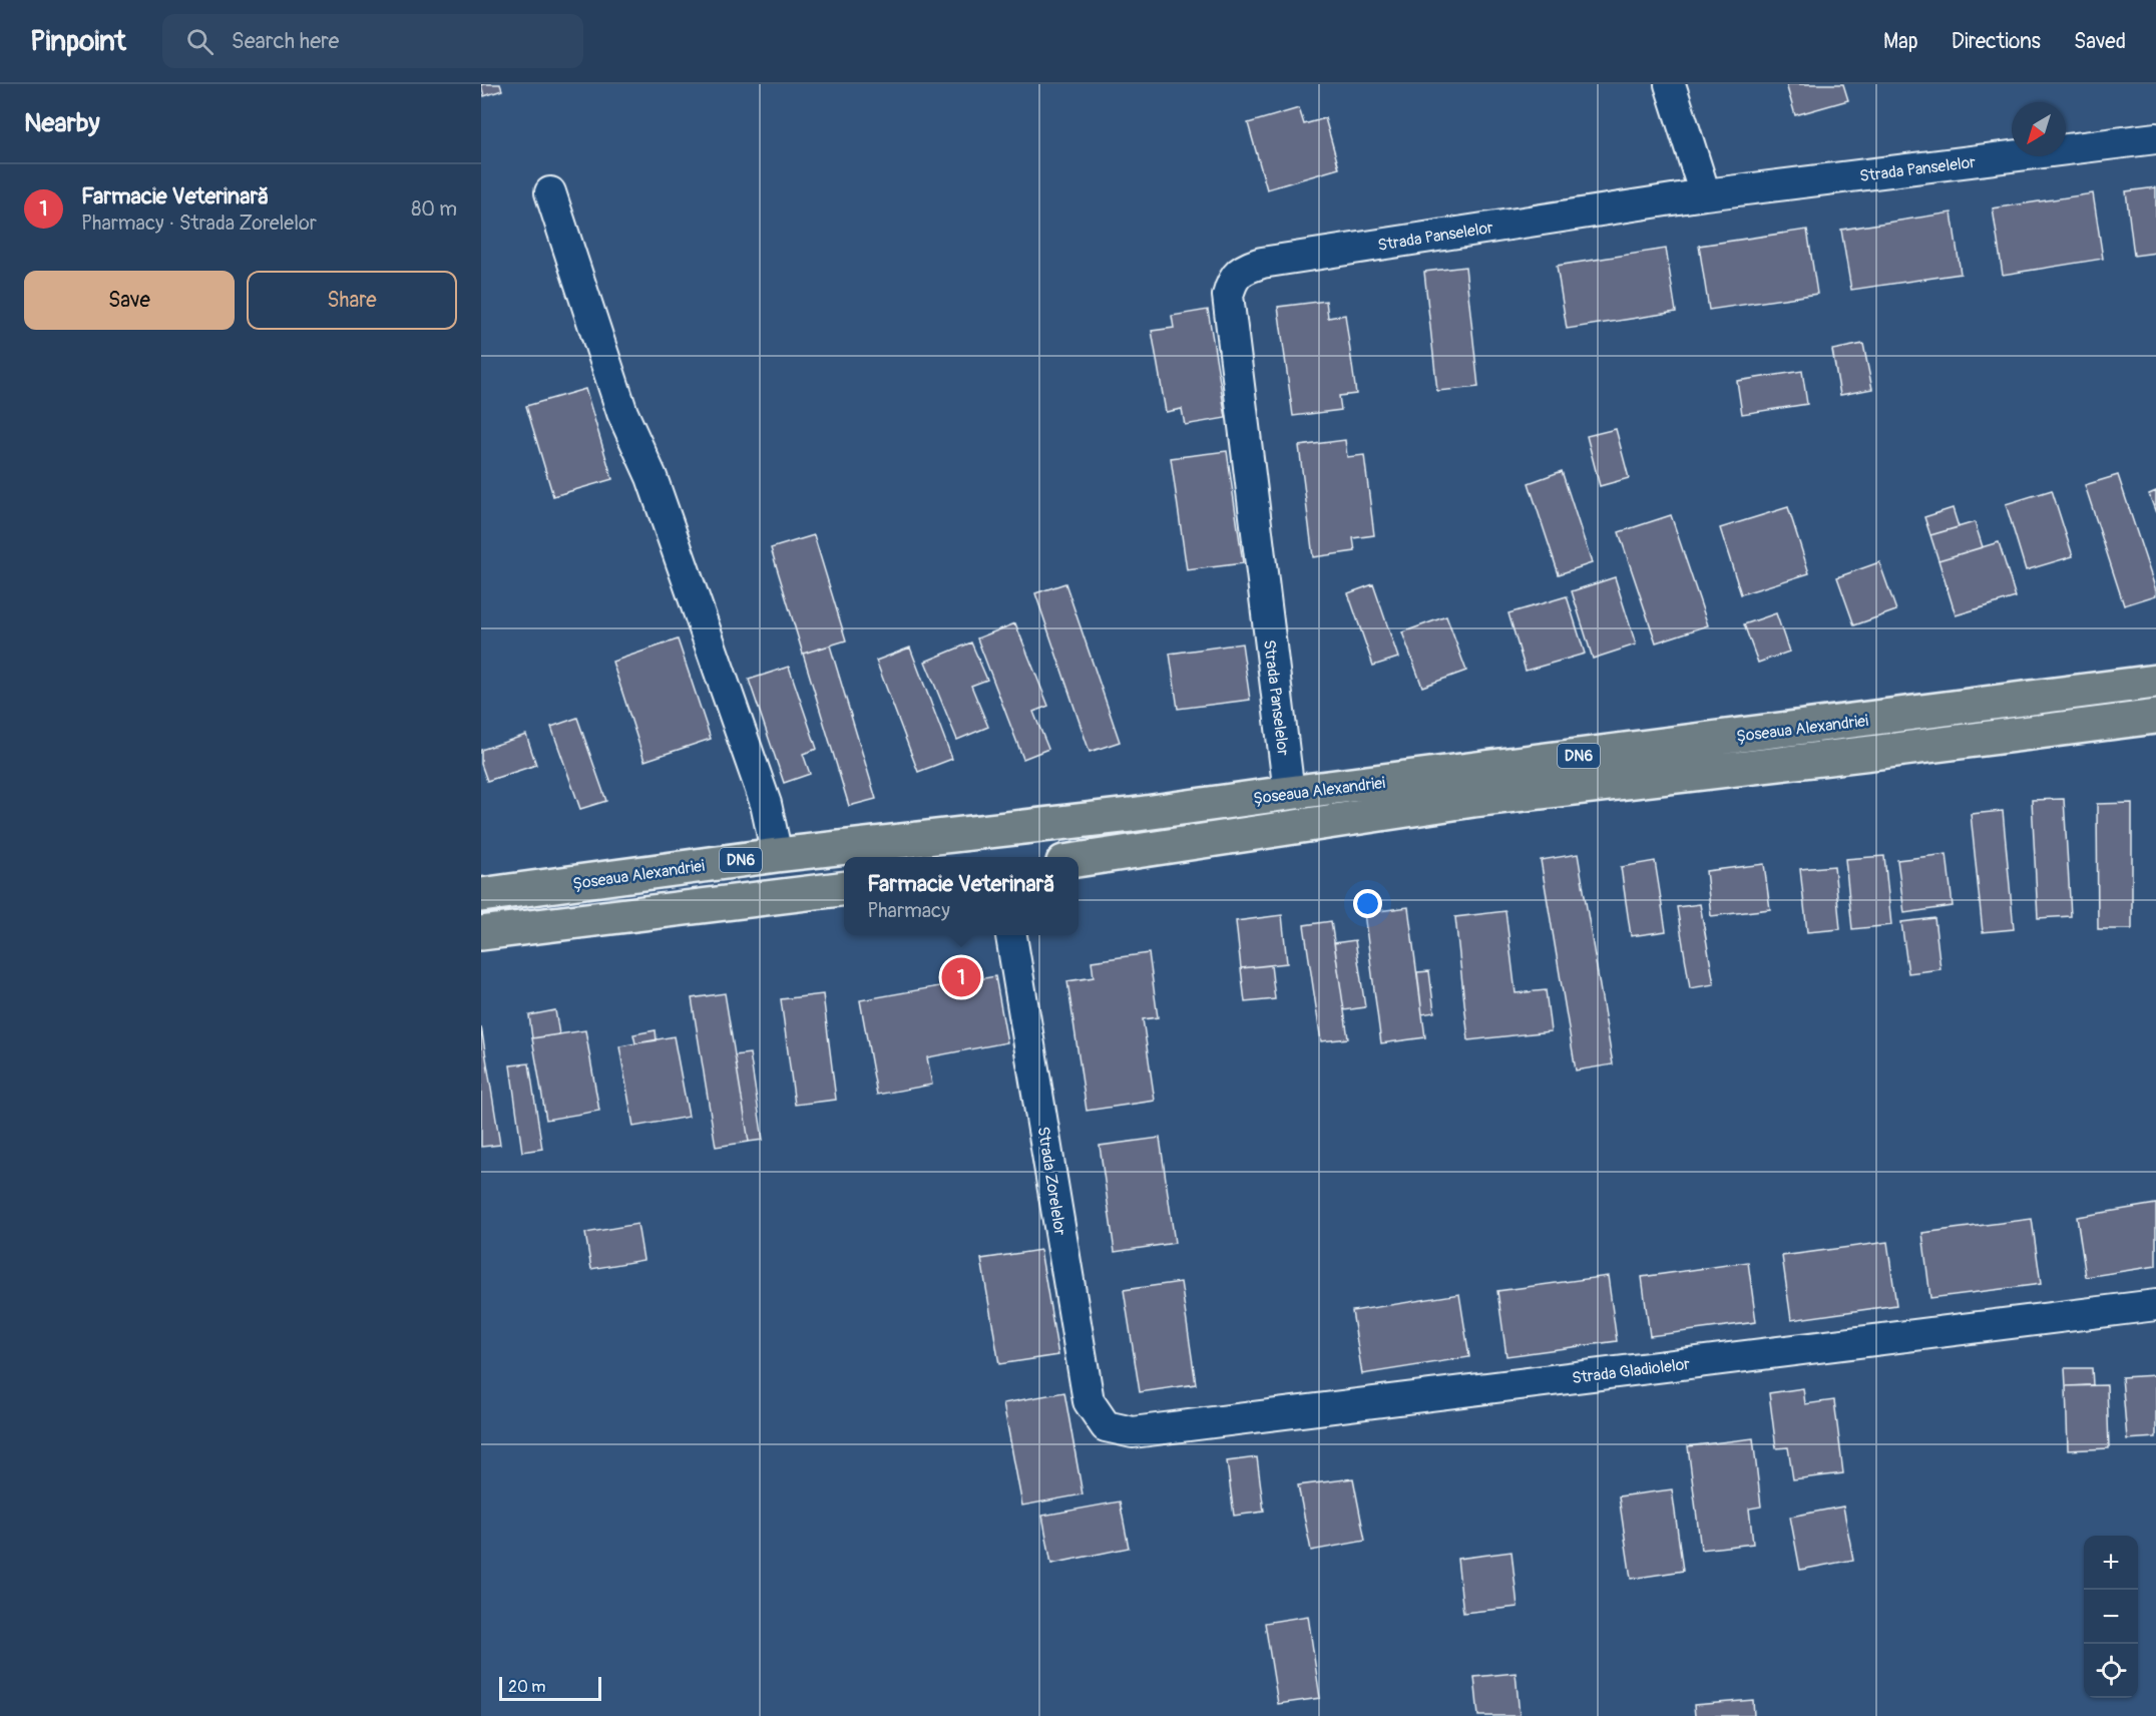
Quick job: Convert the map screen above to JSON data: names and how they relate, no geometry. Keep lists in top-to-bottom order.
{
  "streets": {
    "highway": ["Șoseaua Alexandriei", "DN6"],
    "street": ["Strada Panselelor", "Strada Zorelelor", "Strada Gladiolelor"]
  },
  "crossings": [
    ["Strada Panselelor", "Șoseaua Alexandriei"],
    ["Strada Zorelelor", "Strada Gladiolelor"]
  ],
  "scale_bar": "20 m",
  "north": "bottom left",
  "page": {
    "header": "Pinpoint",
    "search": "Search here",
    "nav": ["Map", "Directions", "Saved"],
    "heading": "Nearby",
    "list": [
      {
        "mark": "1",
        "name": "Farmacie Veterinară",
        "note": "Pharmacy · Strada Zorelelor",
        "value": "80 m"
      }
    ],
    "buttons": ["Save", "Share"],
    "popup": ["Farmacie Veterinară", "Pharmacy"],
    "pins": "1",
    "map_buttons": ["+", "−"],
    "scale": "20 m"
  }
}
